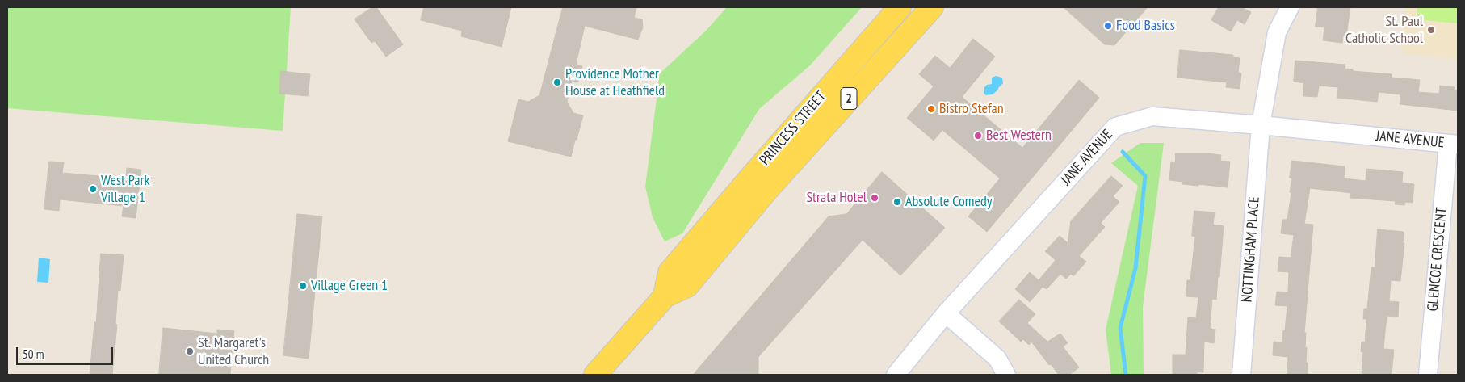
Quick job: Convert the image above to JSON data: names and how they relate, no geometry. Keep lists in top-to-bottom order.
{
  "streets": {
    "main road": ["2", "PRINCESS STREET"],
    "street": ["JANE AVENUE", "NOTTINGHAM PLACE", "GLENCOE CRESCENT"]
  },
  "crossings": [
    ["JANE AVENUE", "NOTTINGHAM PLACE"],
    ["JANE AVENUE", "GLENCOE CRESCENT"]
  ],
  "places": [
    "Food Basics",
    "St. Paul Catholic School",
    "Providence Mother House at Heathfield",
    "Bistro Stefan",
    "Best Western",
    "West Park Village 1",
    "Strata Hotel",
    "Absolute Comedy",
    "Village Green 1",
    "St. Margaret's United Church"
  ],
  "scale_bar": "50 m"
}
